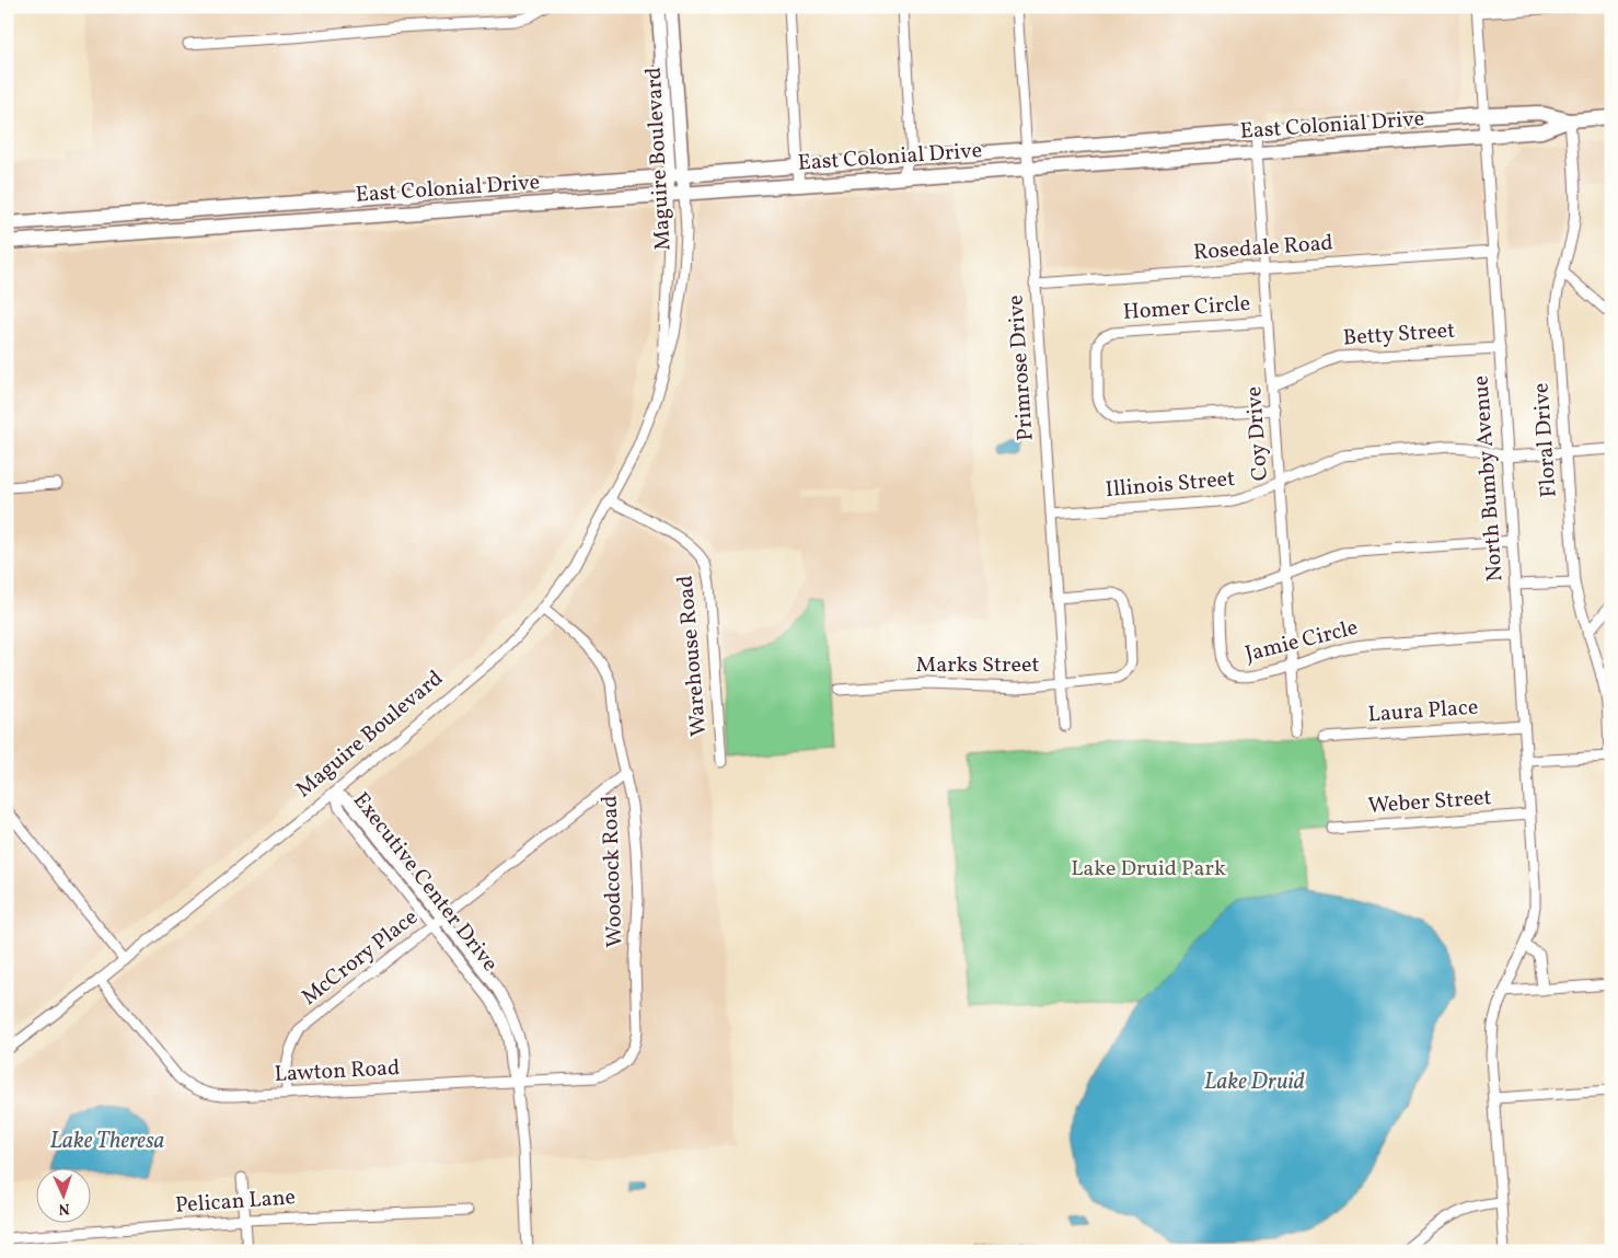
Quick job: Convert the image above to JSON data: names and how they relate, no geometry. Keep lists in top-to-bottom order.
{
  "streets": {
    "highway": ["East Colonial Drive"],
    "main road": ["Maguire Boulevard"],
    "street": [
      "Rosedale Road",
      "Homer Circle",
      "Betty Street",
      "Primrose Drive",
      "Coy Drive",
      "Floral Drive",
      "North Bumby Avenue",
      "Illinois Street",
      "Jamie Circle",
      "Warehouse Road",
      "Marks Street",
      "Laura Place",
      "Weber Street",
      "Woodcock Road",
      "Executive Center Drive",
      "McCrory Place",
      "Lawton Road",
      "Pelican Lane"
    ]
  },
  "crossings": [
    ["East Colonial Drive", "Maguire Boulevard"],
    ["East Colonial Drive", "Primrose Drive"],
    ["East Colonial Drive", "Coy Drive"],
    ["East Colonial Drive", "Floral Drive"],
    ["East Colonial Drive", "North Bumby Avenue"],
    ["Maguire Boulevard", "Warehouse Road"],
    ["Maguire Boulevard", "Woodcock Road"],
    ["Maguire Boulevard", "Executive Center Drive"],
    ["Maguire Boulevard", "Lawton Road"],
    ["Rosedale Road", "Primrose Drive"],
    ["Rosedale Road", "Coy Drive"],
    ["Rosedale Road", "North Bumby Avenue"],
    ["Homer Circle", "Coy Drive"],
    ["Betty Street", "Coy Drive"],
    ["Betty Street", "North Bumby Avenue"],
    ["Primrose Drive", "Illinois Street"],
    ["Primrose Drive", "Marks Street"],
    ["Coy Drive", "Illinois Street"],
    ["Coy Drive", "Jamie Circle"],
    ["Floral Drive", "Illinois Street"],
    ["North Bumby Avenue", "Illinois Street"],
    ["North Bumby Avenue", "Jamie Circle"],
    ["North Bumby Avenue", "Laura Place"],
    ["North Bumby Avenue", "Weber Street"],
    ["Woodcock Road", "McCrory Place"],
    ["Woodcock Road", "Lawton Road"],
    ["Executive Center Drive", "McCrory Place"],
    ["Executive Center Drive", "Lawton Road"],
    ["McCrory Place", "Lawton Road"]
  ],
  "water": ["Lake Druid", "Lake Theresa"],
  "parks": ["Lake Druid Park"],
  "north": "bottom"
}
